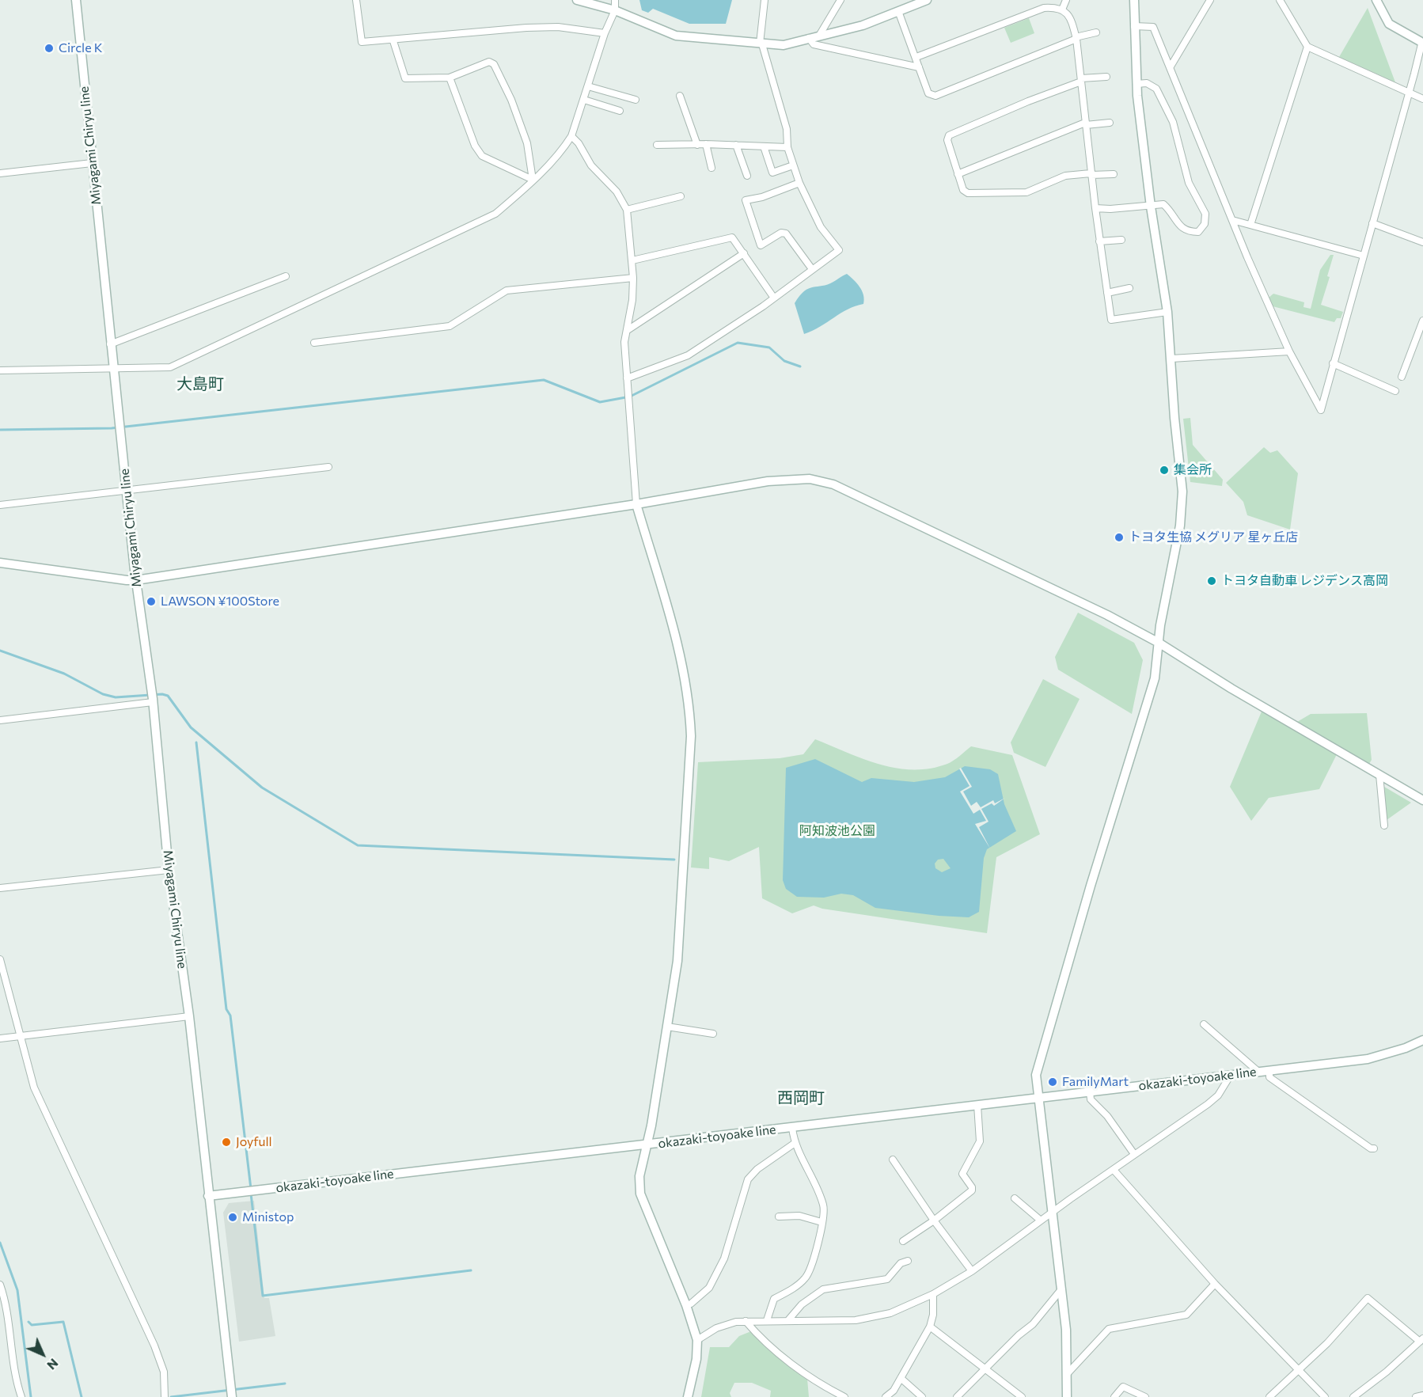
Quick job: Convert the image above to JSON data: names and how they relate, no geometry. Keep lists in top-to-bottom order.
{
  "streets": {
    "street": ["Miyagami Chiryu line", "okazaki-toyoake line"]
  },
  "crossings": [
    ["Miyagami Chiryu line", "okazaki-toyoake line"]
  ],
  "districts": ["大島町", "西岡町"],
  "parks": ["阿知波池公園"],
  "places": [
    "Circle K",
    "集会所",
    "トヨタ生協 メグリア 星ヶ丘店",
    "トヨタ自動車 レジデンス高岡",
    "LAWSON ¥100Store",
    "FamilyMart",
    "Joyfull",
    "Ministop"
  ],
  "north": "bottom right"
}
